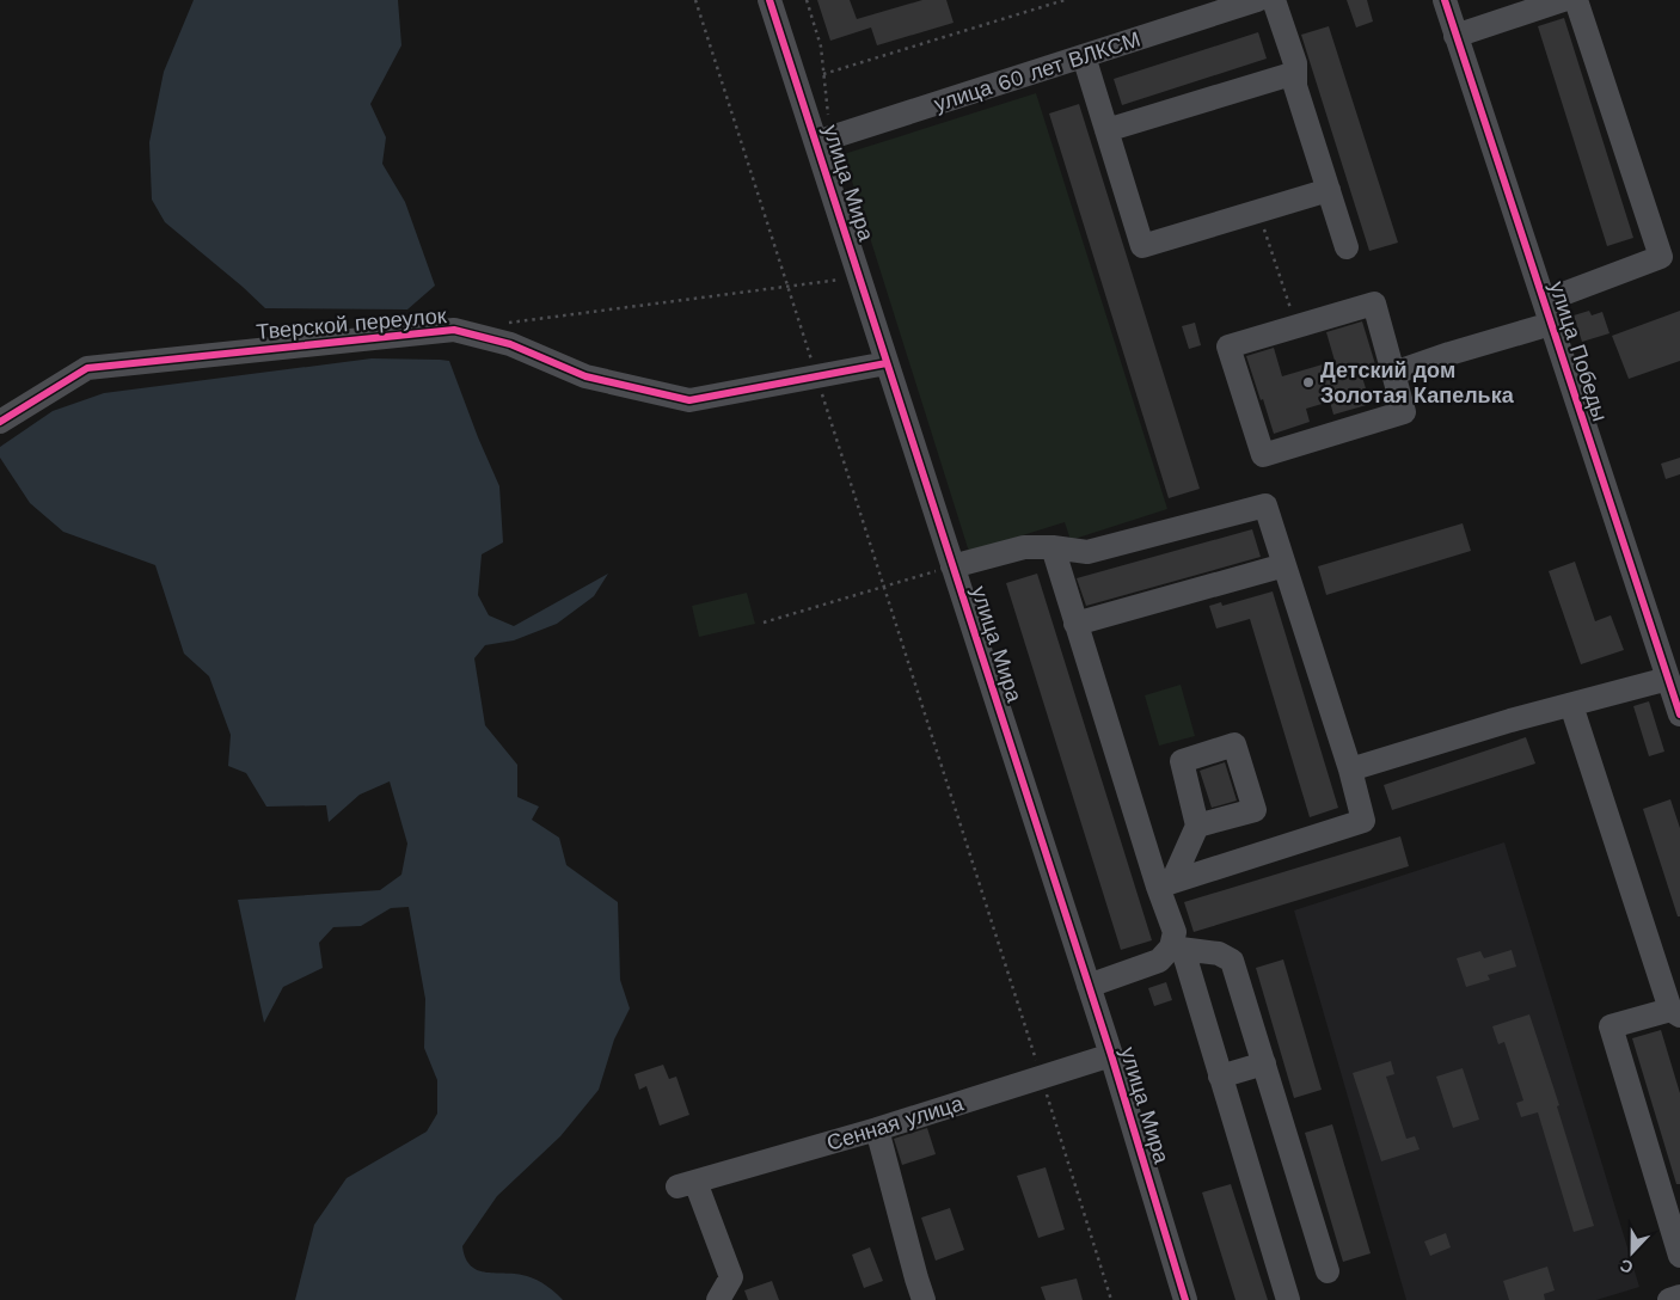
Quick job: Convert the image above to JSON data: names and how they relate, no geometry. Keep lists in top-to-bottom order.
{
  "streets": {
    "street": [
      "улица 60 лет ВЛКСМ",
      "улица Мира",
      "Тверской переулок",
      "улица Победы",
      "Сенная улица"
    ]
  },
  "crossings": [
    ["улица 60 лет ВЛКСМ", "улица Мира"],
    ["улица Мира", "Тверской переулок"],
    ["улица Мира", "Сенная улица"]
  ],
  "places": ["Детский дом Золотая Капелька"],
  "north": "bottom"
}
